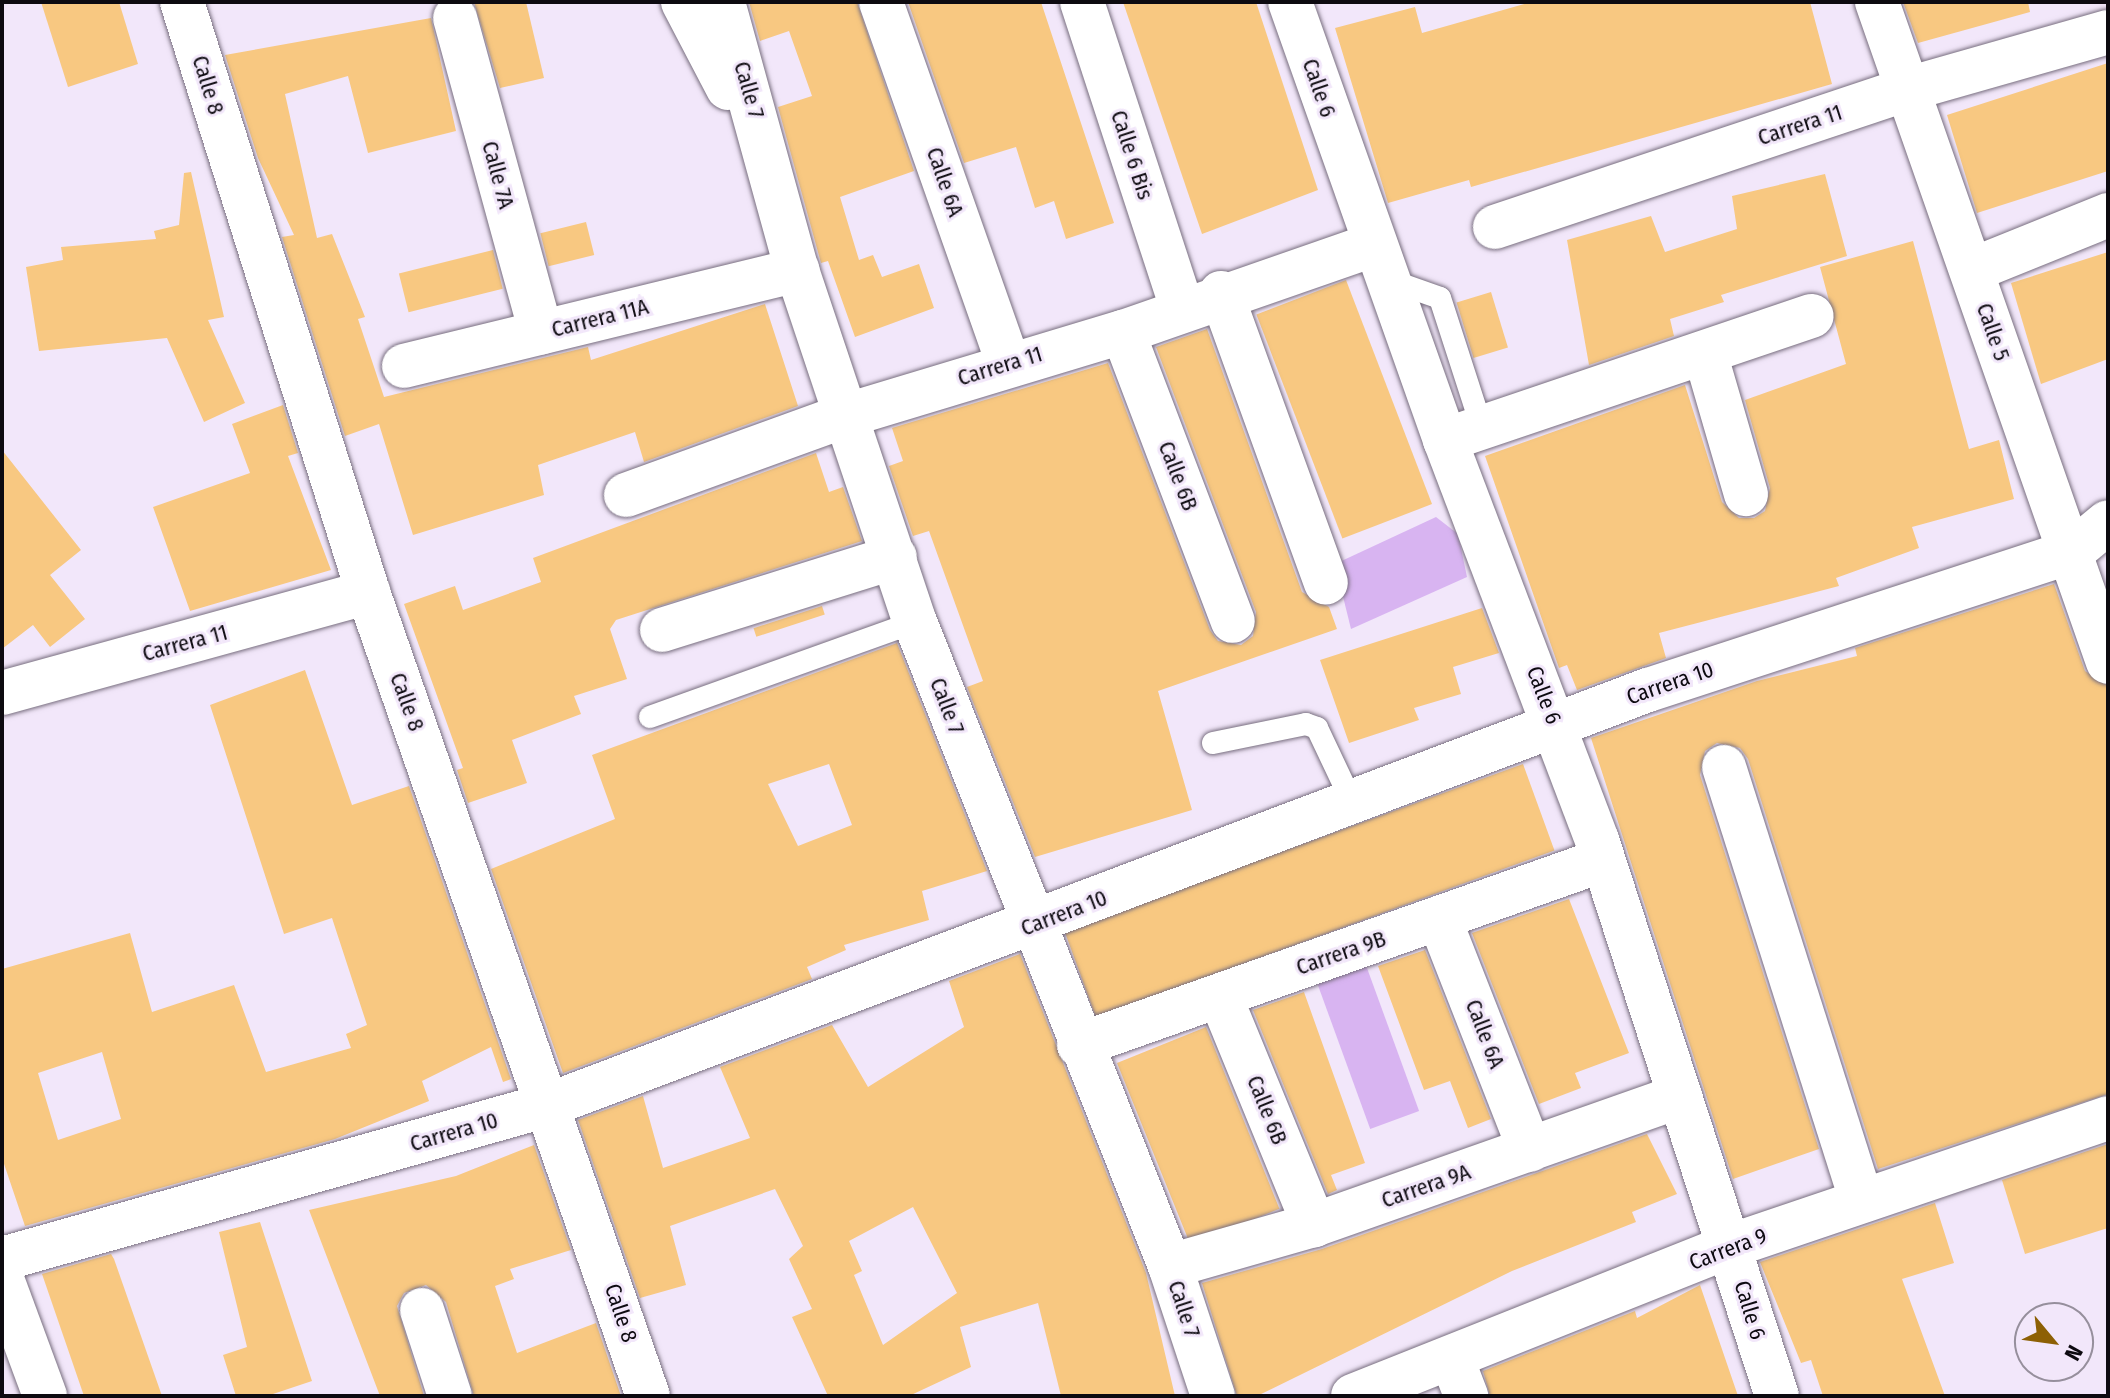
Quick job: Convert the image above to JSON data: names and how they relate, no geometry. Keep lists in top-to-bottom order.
{
  "streets": {
    "street": [
      "Calle 8",
      "Calle 6",
      "Calle 7",
      "Carrera 11",
      "Calle 6 Bis",
      "Calle 7A",
      "Calle 6A",
      "Carrera 11A",
      "Calle 5",
      "Calle 6B",
      "Carrera 10",
      "Carrera 9B",
      "Carrera 9A",
      "Carrera 9"
    ]
  },
  "crossings": [
    ["Calle 8", "Carrera 11"],
    ["Calle 8", "Carrera 10"],
    ["Calle 6", "Carrera 11"],
    ["Calle 6", "Carrera 10"],
    ["Calle 6", "Carrera 9B"],
    ["Calle 6", "Carrera 9A"],
    ["Calle 6", "Carrera 9"],
    ["Calle 7", "Carrera 11"],
    ["Calle 7", "Carrera 11A"],
    ["Calle 7", "Carrera 10"],
    ["Calle 7", "Carrera 9B"],
    ["Calle 7", "Carrera 9A"],
    ["Carrera 11", "Calle 6 Bis"],
    ["Carrera 11", "Calle 6A"],
    ["Carrera 11", "Calle 5"],
    ["Carrera 11", "Calle 6B"],
    ["Calle 7A", "Carrera 11A"],
    ["Calle 6A", "Carrera 9B"],
    ["Calle 6A", "Carrera 9A"],
    ["Calle 5", "Carrera 10"],
    ["Calle 6B", "Carrera 9B"],
    ["Calle 6B", "Carrera 9A"]
  ],
  "north": "bottom right"
}
